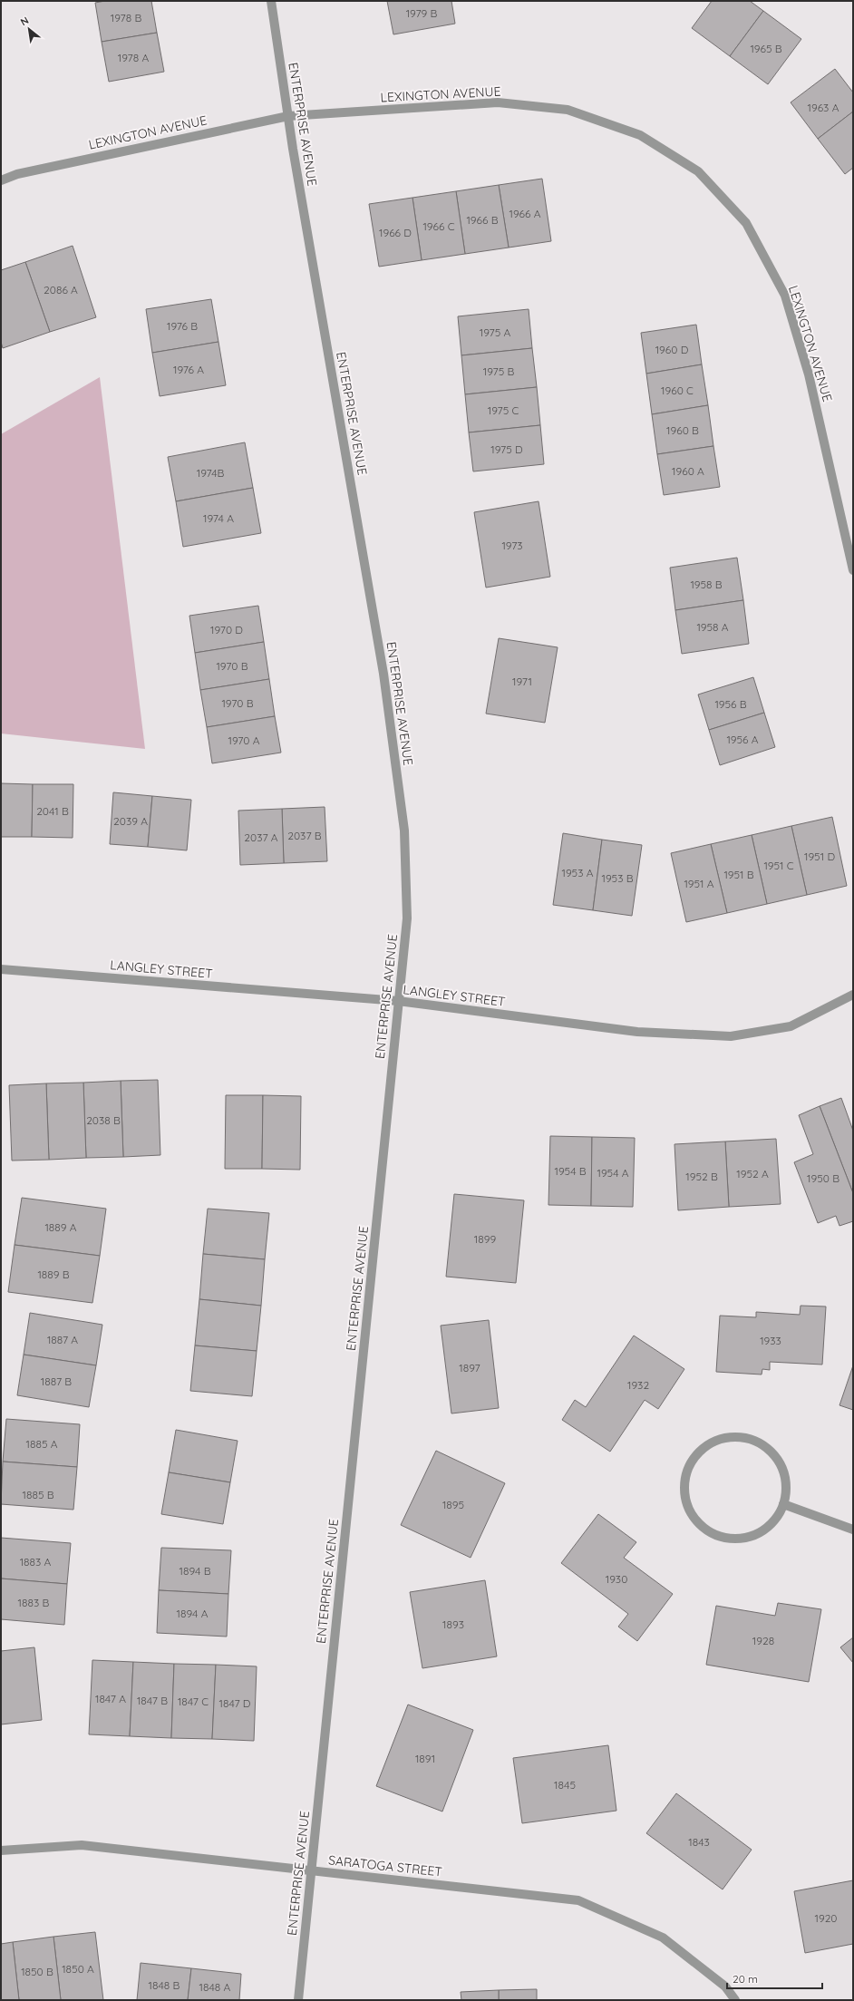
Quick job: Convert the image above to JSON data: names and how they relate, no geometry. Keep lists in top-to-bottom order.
{
  "streets": {
    "street": [
      "LEXINGTON AVENUE",
      "ENTERPRISE AVENUE",
      "LANGLEY STREET",
      "SARATOGA STREET"
    ]
  },
  "crossings": [
    ["LEXINGTON AVENUE", "ENTERPRISE AVENUE"],
    ["ENTERPRISE AVENUE", "LANGLEY STREET"],
    ["ENTERPRISE AVENUE", "SARATOGA STREET"]
  ],
  "house_numbers": [
    "1979 B",
    "1978 B",
    "1965 B",
    "1978 A",
    "1963 A",
    "1966 A",
    "1966 B",
    "1966 C",
    "1966 D",
    "2086 A",
    "1976 B",
    "1975 A",
    "1960 D",
    "1976 A",
    "1975 B",
    "1960 C",
    "1975 C",
    "1960 B",
    "1975 D",
    "1960 A",
    "1974B",
    "1974 A",
    "1973",
    "1958 B",
    "1958 A",
    "1970 D",
    "1970 B",
    "1971",
    "1970 B",
    "1956 B",
    "1956 A",
    "1970 A",
    "2041 B",
    "2039 A",
    "2037 B",
    "2037 A",
    "1951 D",
    "1951 C",
    "1953 A",
    "1951 B",
    "1953 B",
    "1951 A",
    "2038 B",
    "1954 B",
    "1954 A",
    "1952 A",
    "1952 B",
    "1950 B",
    "1889 A",
    "1899",
    "1889 B",
    "1887 A",
    "1933",
    "1897",
    "1887 B",
    "1932",
    "1885 A",
    "1885 B",
    "1895",
    "1883 A",
    "1894 B",
    "1930",
    "1883 B",
    "1894 A",
    "1893",
    "1928",
    "1847 A",
    "1847 B",
    "1847 C",
    "1847 D",
    "1891",
    "1845",
    "1843",
    "1920",
    "1850 A",
    "1850 B",
    "1848 B",
    "1848 A"
  ],
  "scale_bar": "20 m",
  "north": "top left"
}
